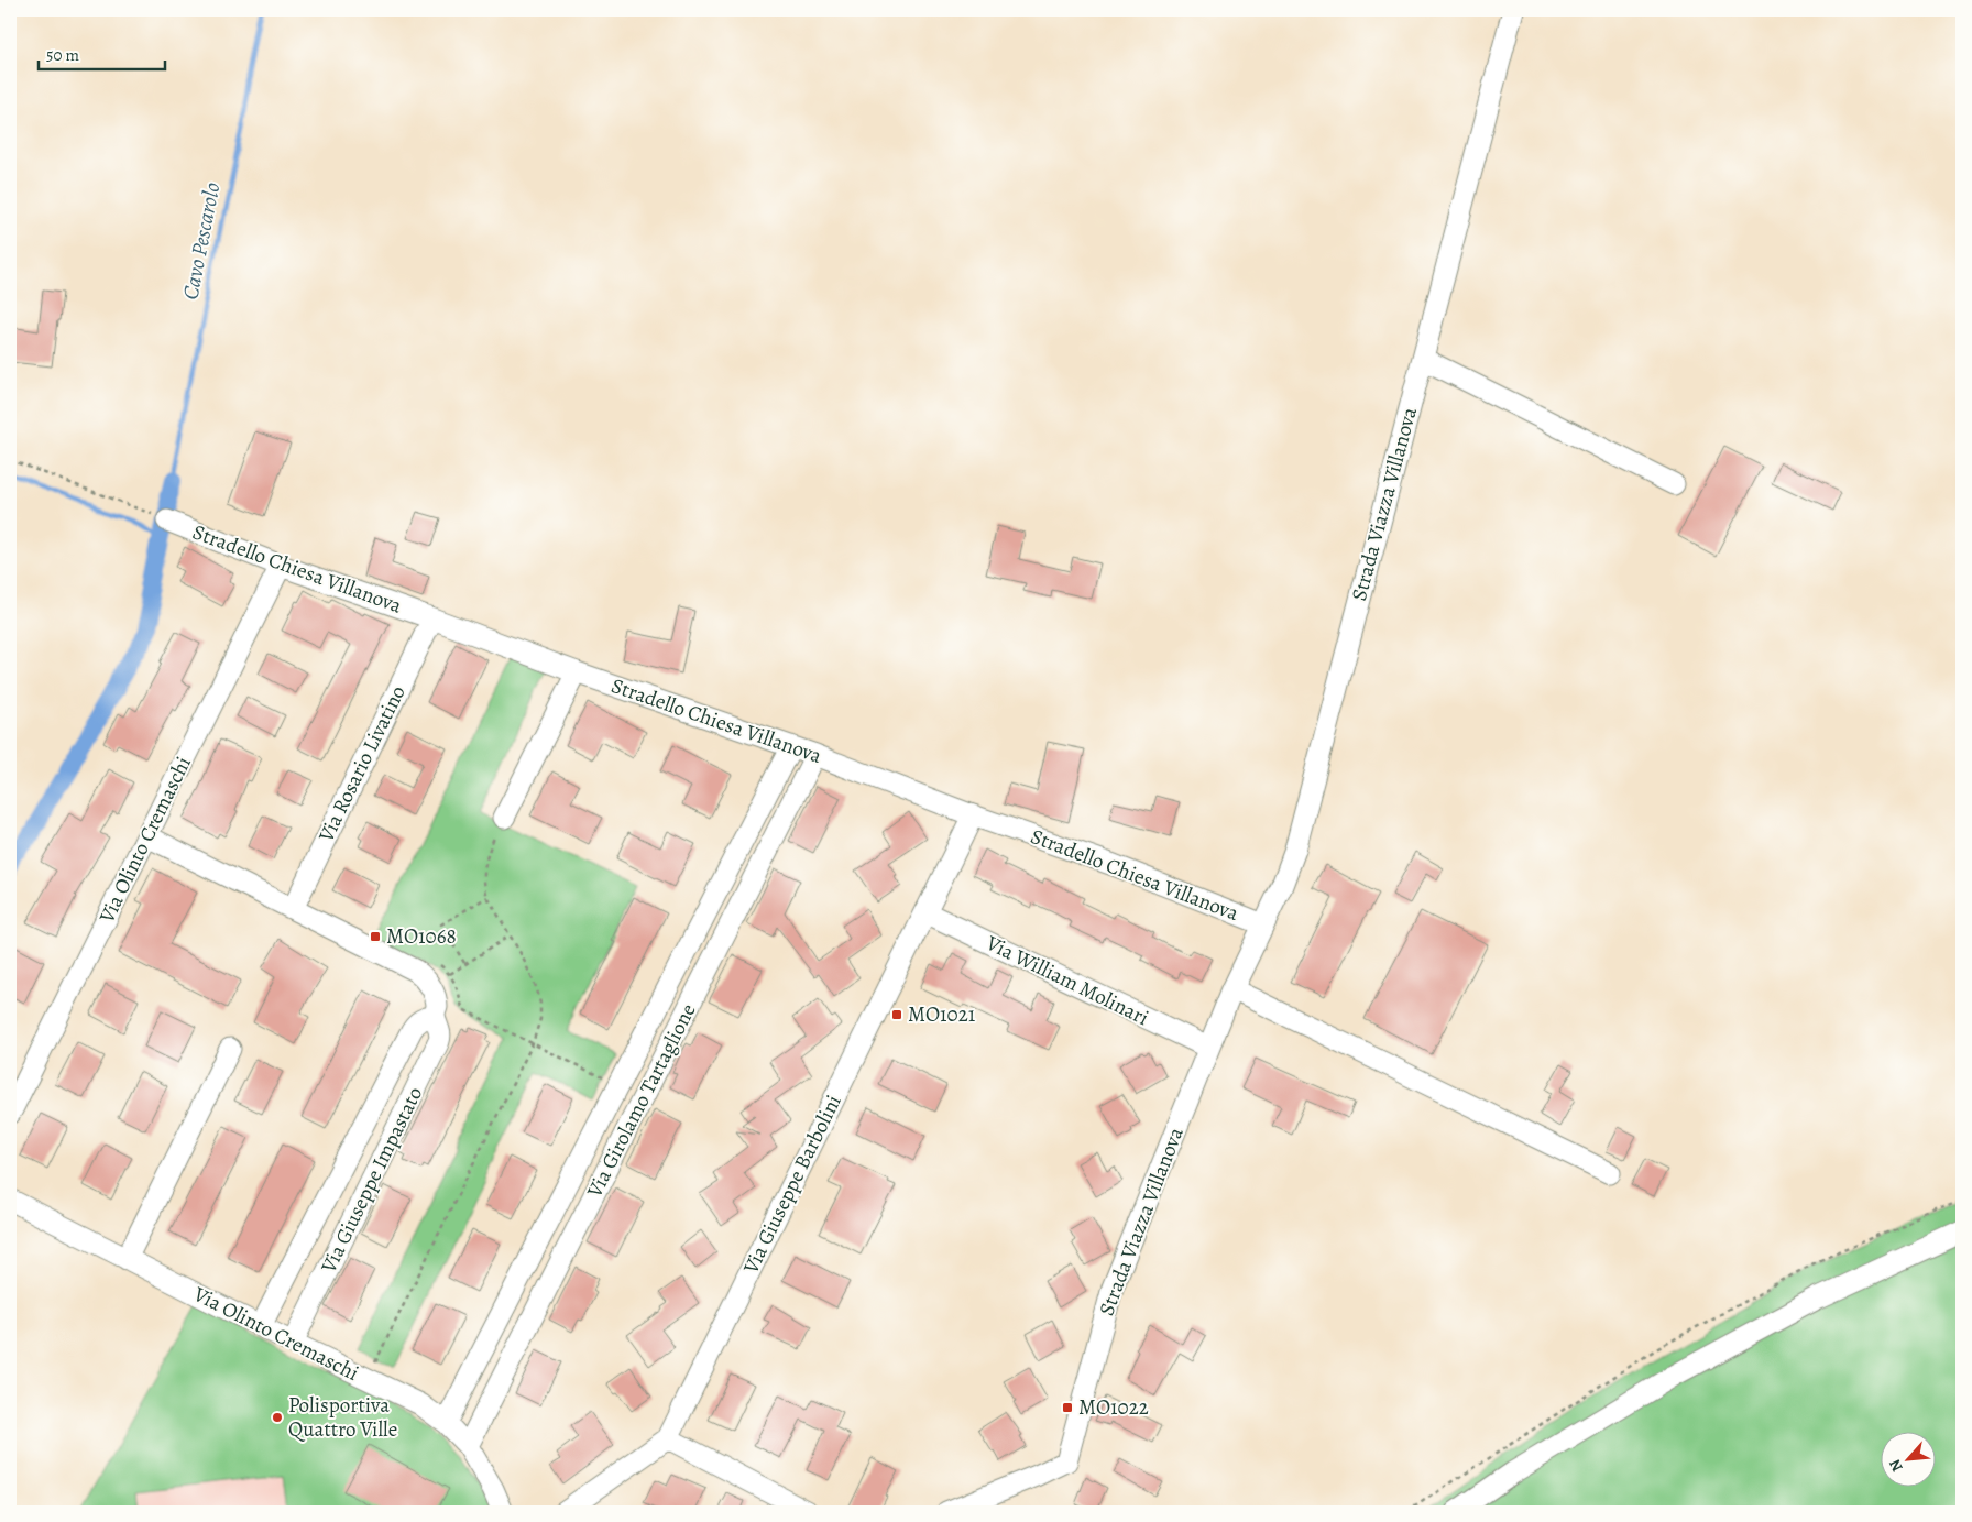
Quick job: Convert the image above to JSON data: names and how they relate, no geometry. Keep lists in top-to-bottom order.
{
  "streets": {
    "street": [
      "Strada Viazza Villanova",
      "Stradello Chiesa Villanova",
      "Via Rosario Livatino",
      "Via Olinto Cremaschi",
      "Via William Molinari",
      "Via Girolamo Tartaglione",
      "Via Giuseppe Impastato",
      "Via Giuseppe Barbolini"
    ]
  },
  "crossings": [
    ["Strada Viazza Villanova", "Stradello Chiesa Villanova"],
    ["Strada Viazza Villanova", "Via William Molinari"],
    ["Stradello Chiesa Villanova", "Via Rosario Livatino"],
    ["Stradello Chiesa Villanova", "Via Olinto Cremaschi"],
    ["Stradello Chiesa Villanova", "Via Girolamo Tartaglione"],
    ["Stradello Chiesa Villanova", "Via Giuseppe Barbolini"],
    ["Via Rosario Livatino", "Via Giuseppe Impastato"],
    ["Via Olinto Cremaschi", "Via Girolamo Tartaglione"],
    ["Via Olinto Cremaschi", "Via Giuseppe Impastato"],
    ["Via William Molinari", "Via Giuseppe Barbolini"]
  ],
  "water": ["Cavo Pescarolo"],
  "places": {
    "transit": ["MO1068", "MO1021", "MO1022"],
    "other": ["Polisportiva Quattro Ville"]
  },
  "scale_bar": "50 m",
  "north": "bottom left"
}
